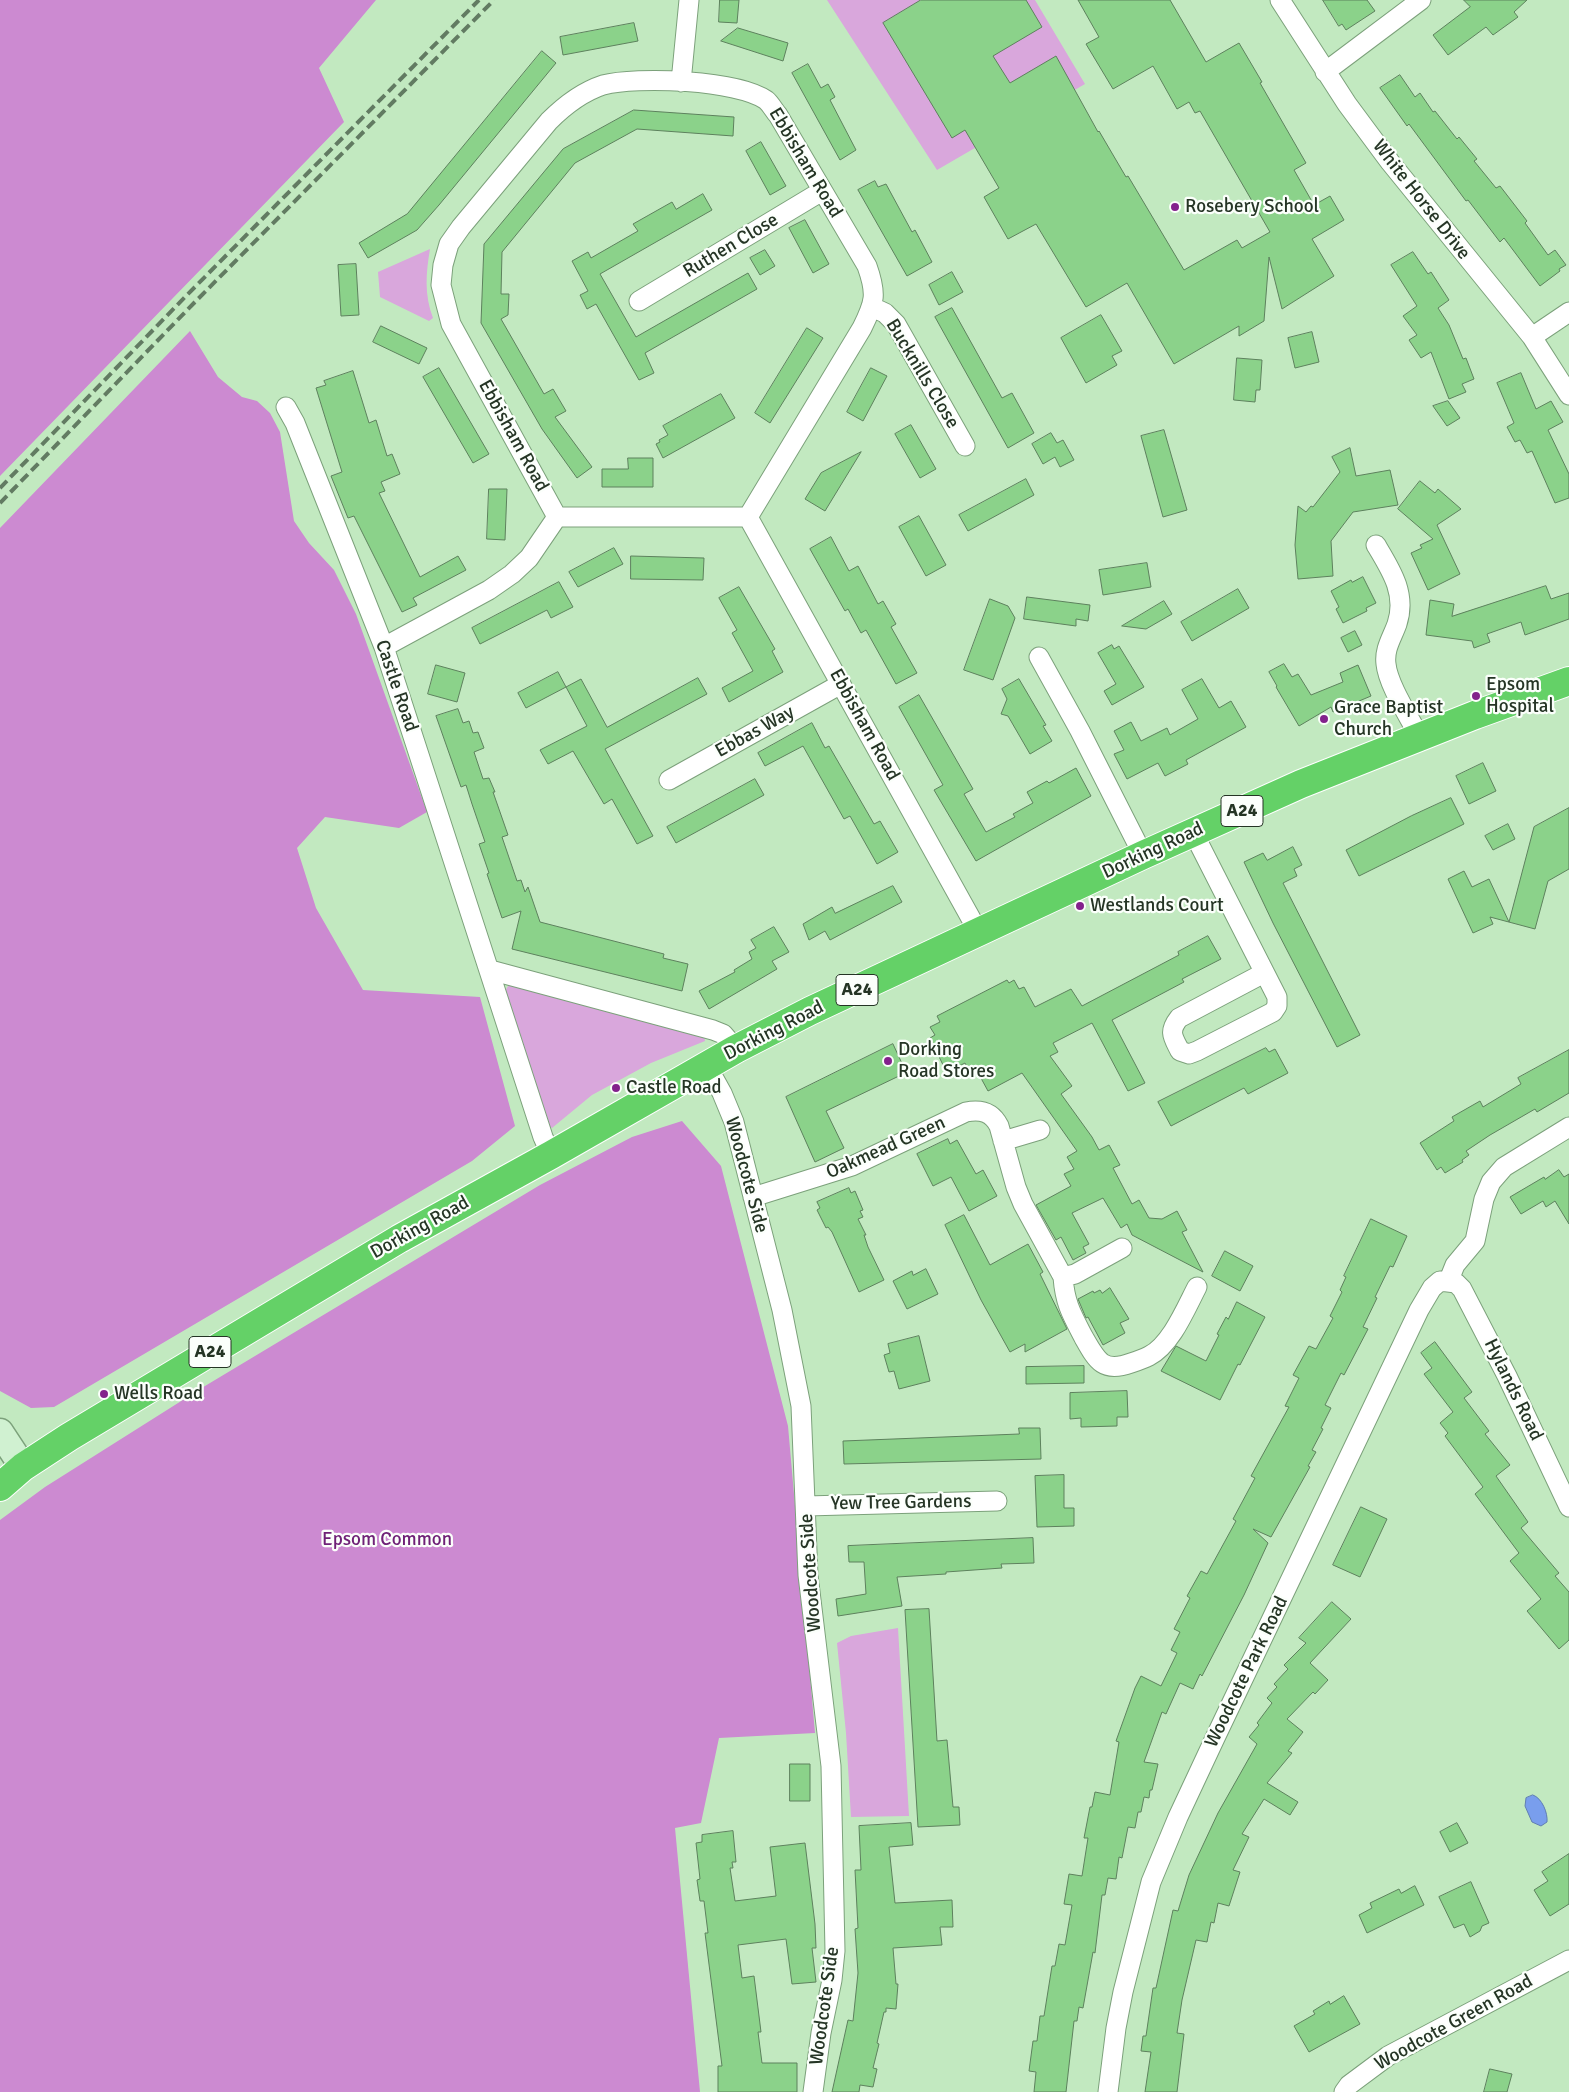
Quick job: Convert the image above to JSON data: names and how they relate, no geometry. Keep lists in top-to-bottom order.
{
  "streets": {
    "highway": ["A24", "Dorking Road"],
    "street": [
      "Ebbisham Road",
      "White Horse Drive",
      "Ruthen Close",
      "Bucknills Close",
      "Castle Road",
      "Ebbas Way",
      "Oakmead Green",
      "Woodcote Side",
      "Hylands Road",
      "Yew Tree Gardens",
      "Woodcote Park Road",
      "Woodcote Green Road"
    ]
  },
  "crossings": [
    ["Ebbisham Road", "Ruthen Close"],
    ["Ebbisham Road", "Bucknills Close"],
    ["Ebbisham Road", "Ebbas Way"],
    ["Ebbisham Road", "Dorking Road"],
    ["Castle Road", "Dorking Road"],
    ["Dorking Road", "Woodcote Side"],
    ["Oakmead Green", "Woodcote Side"],
    ["Woodcote Side", "Yew Tree Gardens"],
    ["Hylands Road", "Woodcote Park Road"]
  ],
  "parks": ["Epsom Common"],
  "places": [
    "Rosebery School",
    "Epsom Hospital",
    "Grace Baptist Church",
    "Westlands Court",
    "Dorking Road Stores",
    "Castle Road",
    "Wells Road"
  ]
}
